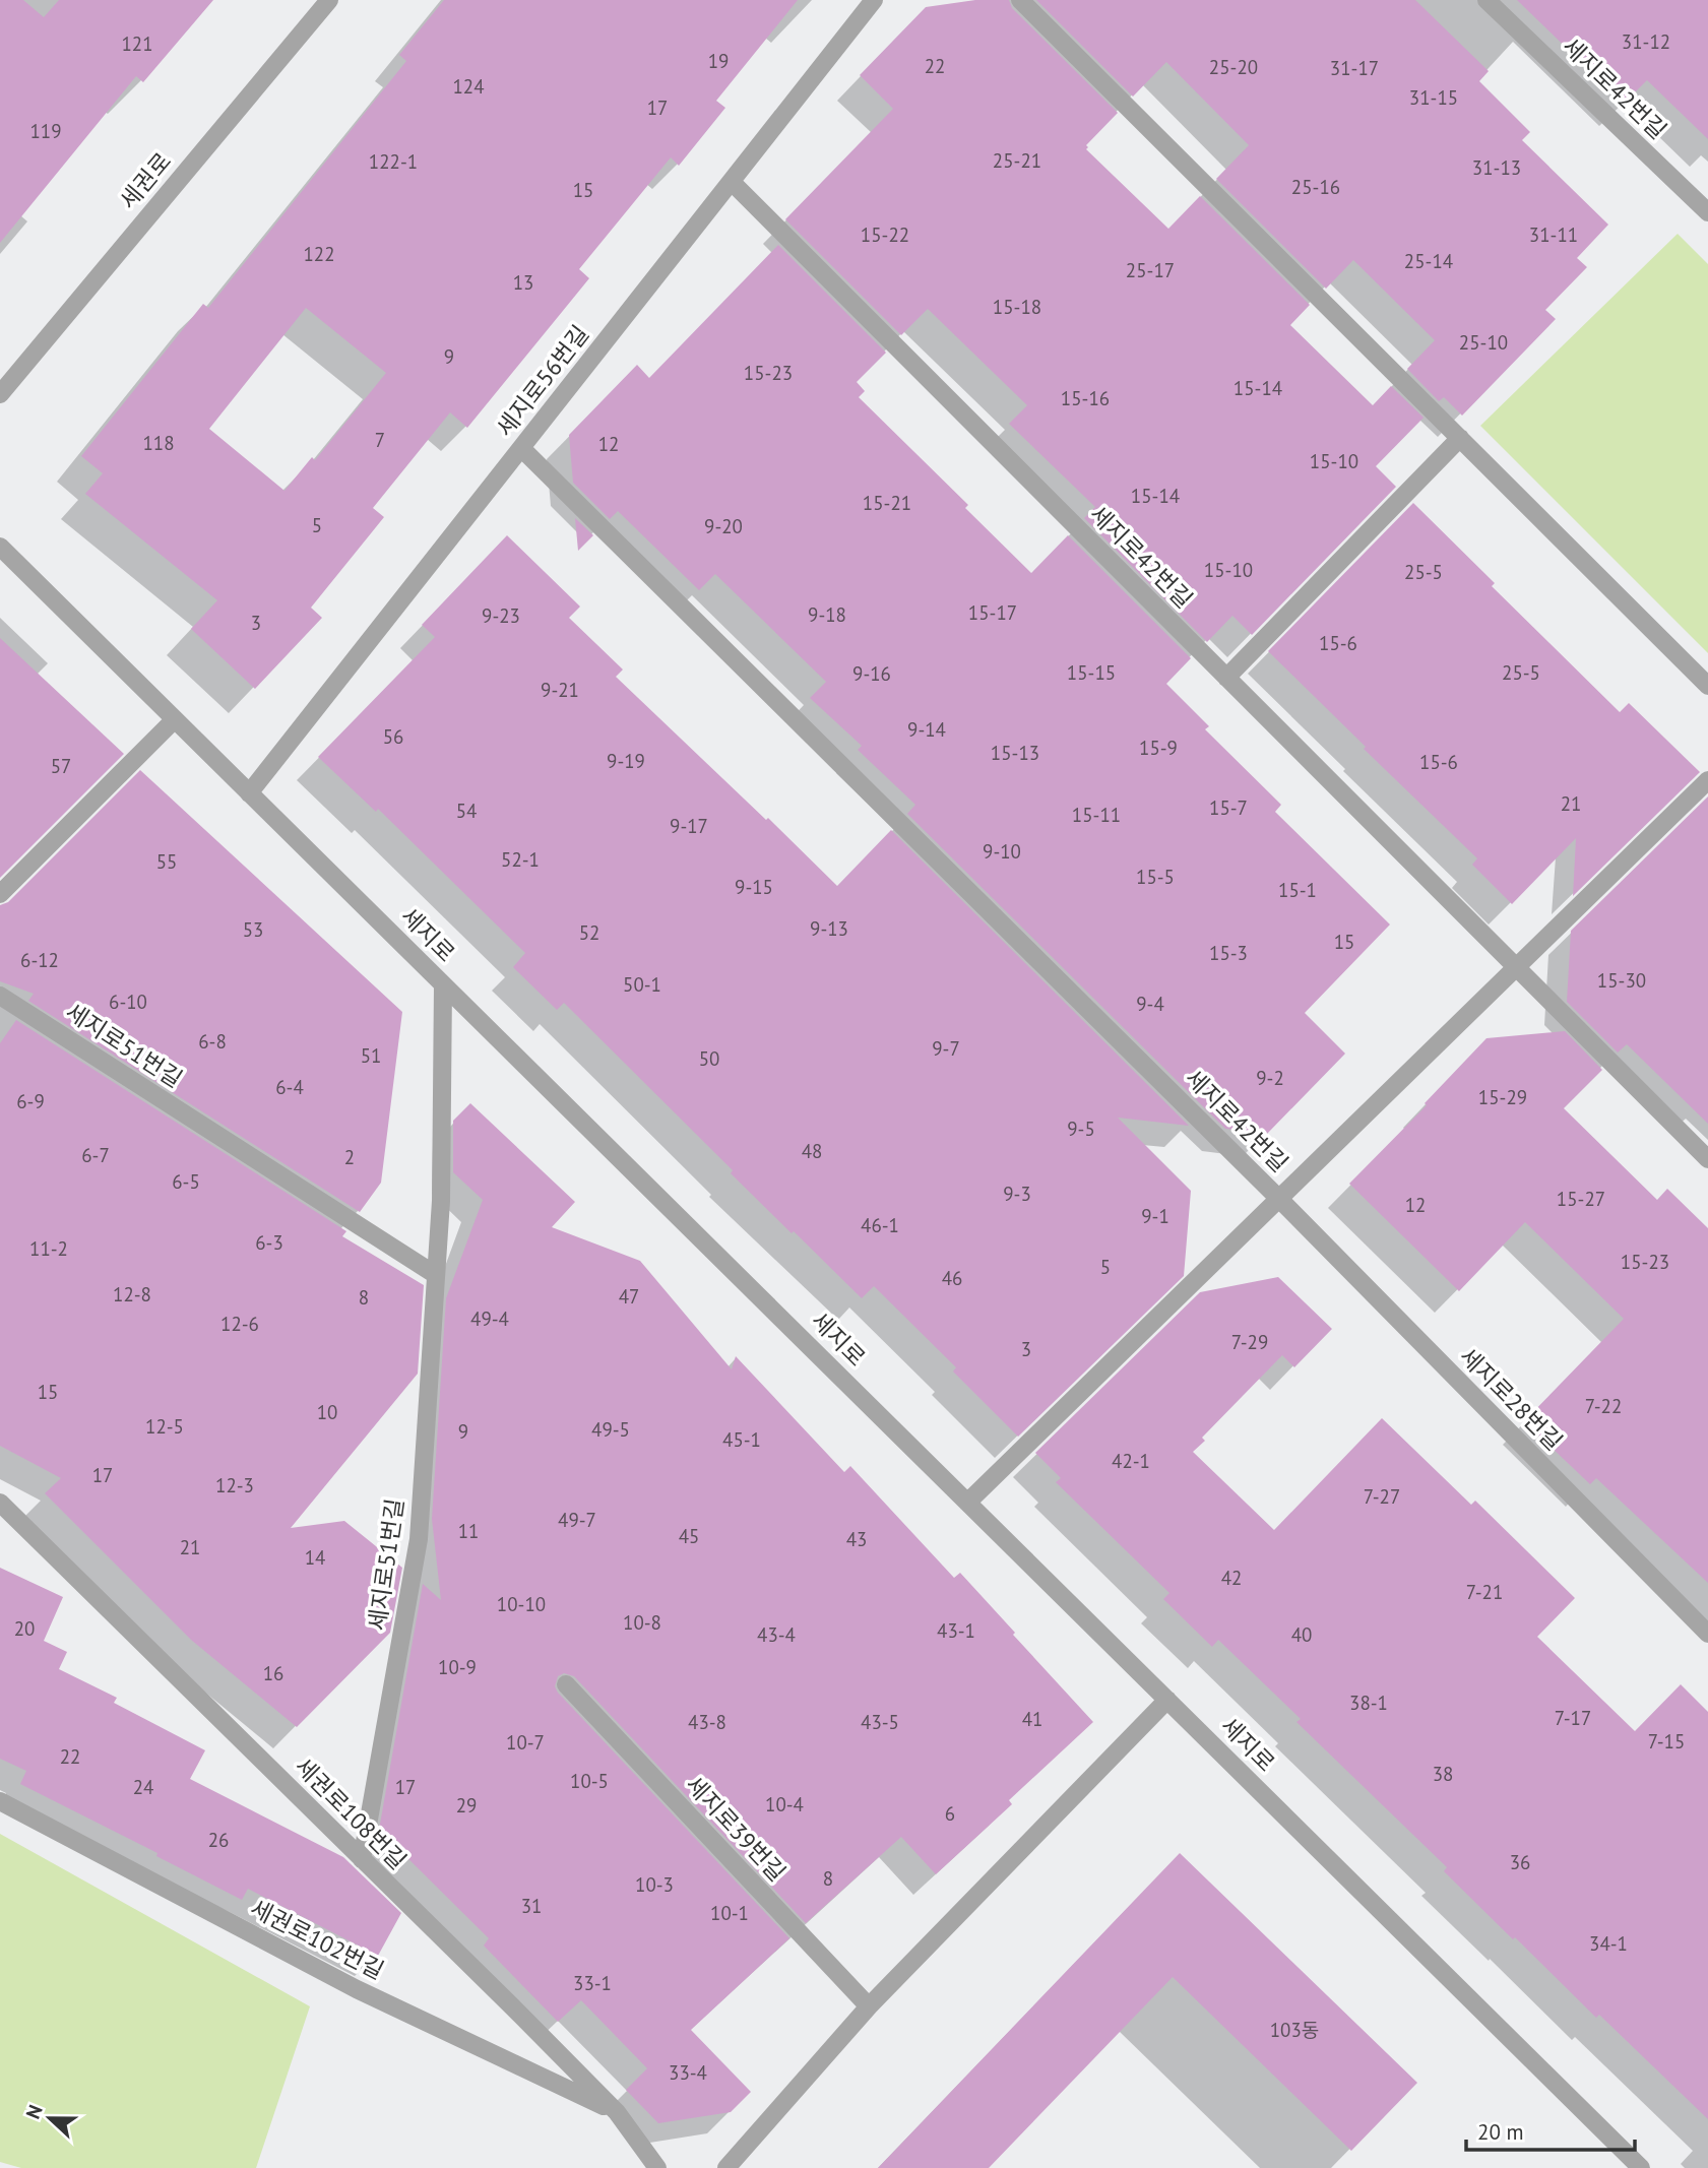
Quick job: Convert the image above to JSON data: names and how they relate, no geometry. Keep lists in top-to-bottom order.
{
  "streets": {
    "street": [
      "세지로42번길",
      "세권로",
      "세지로56번길",
      "세지로",
      "세지로51번길",
      "세지로28번길",
      "세권로108번길",
      "세지로39번길",
      "세권로102번길"
    ]
  },
  "crossings": [
    ["세지로42번길", "세지로56번길"],
    ["세지로42번길", "세지로"],
    ["세지로42번길", "세지로28번길"],
    ["세지로56번길", "세지로"],
    ["세지로", "세지로51번길"],
    ["세지로51번길", "세권로108번길"],
    ["세권로108번길", "세권로102번길"]
  ],
  "house_numbers": [
    "31-12",
    "121",
    "19",
    "22",
    "25-20",
    "31-17",
    "124",
    "31-15",
    "17",
    "119",
    "25-21",
    "122-1",
    "31-13",
    "25-16",
    "15",
    "15-22",
    "31-11",
    "122",
    "25-14",
    "25-17",
    "13",
    "15-18",
    "25-10",
    "9",
    "15-23",
    "15-14",
    "15-16",
    "7",
    "118",
    "12",
    "15-10",
    "15-14",
    "15-21",
    "5",
    "9-20",
    "15-10",
    "25-5",
    "15-17",
    "9-18",
    "9-23",
    "3",
    "15-6",
    "15-15",
    "25-5",
    "9-16",
    "9-21",
    "9-14",
    "56",
    "15-9",
    "15-13",
    "9-19",
    "15-6",
    "57",
    "21",
    "15-7",
    "54",
    "15-11",
    "9-17",
    "9-10",
    "52-1",
    "55",
    "15-5",
    "9-15",
    "15-1",
    "9-13",
    "53",
    "52",
    "15",
    "15-3",
    "6-12",
    "15-30",
    "50-1",
    "6-10",
    "9-4",
    "6-8",
    "9-7",
    "51",
    "50",
    "9-2",
    "6-4",
    "15-29",
    "6-9",
    "9-5",
    "48",
    "6-7",
    "2",
    "6-5",
    "9-3",
    "15-27",
    "12",
    "9-1",
    "46-1",
    "6-3",
    "11-2",
    "15-23",
    "5",
    "46",
    "12-8",
    "47",
    "8",
    "49-4",
    "12-6",
    "7-29",
    "3",
    "15",
    "7-22",
    "10",
    "12-5",
    "49-5",
    "9",
    "45-1",
    "42-1",
    "17",
    "12-3",
    "7-27",
    "49-7",
    "11",
    "45",
    "43",
    "21",
    "14",
    "42",
    "7-21",
    "10-10",
    "10-8",
    "20",
    "43-1",
    "43-4",
    "40",
    "10-9",
    "16",
    "38-1",
    "7-17",
    "41",
    "43-8",
    "43-5",
    "7-15",
    "10-7",
    "22",
    "38",
    "10-5",
    "24",
    "17",
    "10-4",
    "29",
    "6",
    "26",
    "36",
    "8",
    "10-3",
    "31",
    "10-1",
    "34-1",
    "33-1",
    "103동",
    "33-4"
  ],
  "scale_bar": "20 m",
  "north": "left"
}
